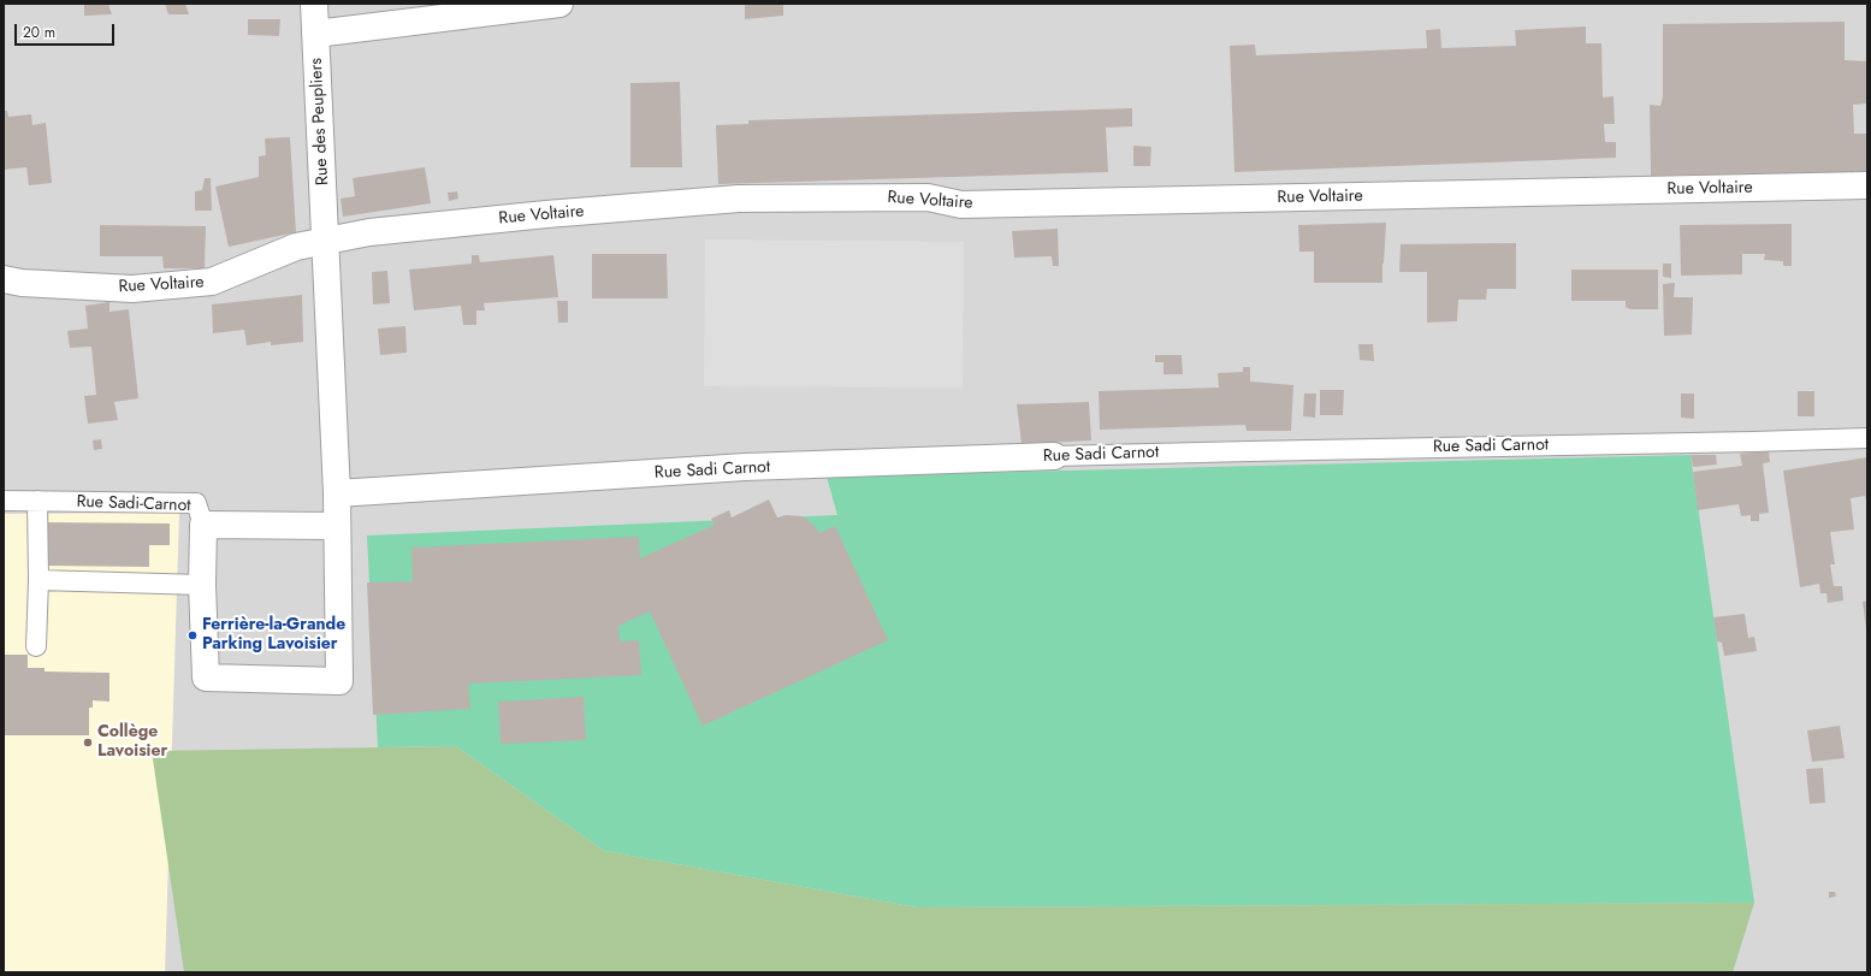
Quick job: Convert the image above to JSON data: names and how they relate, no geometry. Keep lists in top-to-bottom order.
{
  "streets": {
    "street": [
      "Rue des Peupliers",
      "Rue Voltaire",
      "Rue Sadi Carnot",
      "Rue Sadi-Carnot"
    ]
  },
  "crossings": [
    ["Rue des Peupliers", "Rue Voltaire"],
    ["Rue des Peupliers", "Rue Sadi Carnot"],
    ["Rue des Peupliers", "Rue Sadi-Carnot"]
  ],
  "places": ["Ferrière-la-Grande Parking Lavoisier", "Collège Lavoisier"],
  "scale_bar": "20 m"
}
